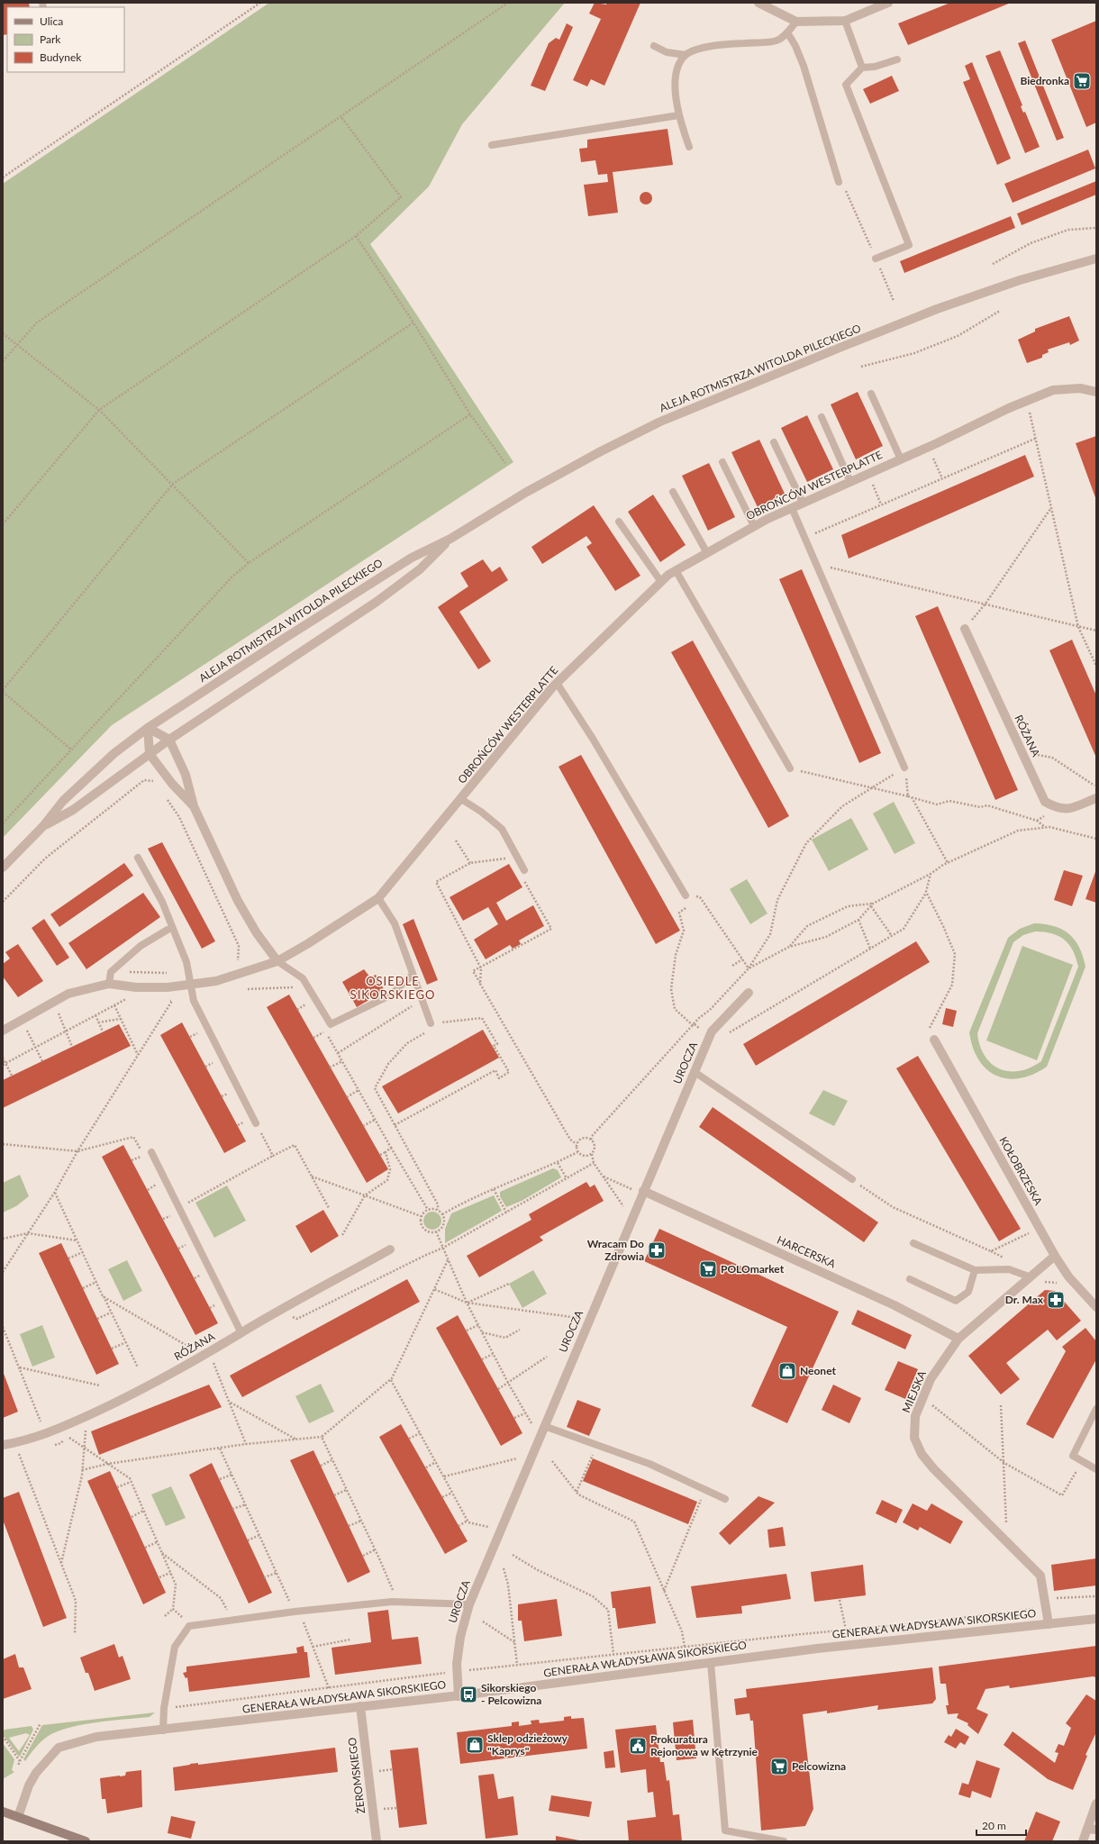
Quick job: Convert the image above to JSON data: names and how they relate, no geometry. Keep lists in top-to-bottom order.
{
  "streets": {
    "street": [
      "ALEJA ROTMISTRZA WITOLDA PILECKIEGO",
      "OBROŃCÓW WESTERPLATTE",
      "RÓŻANA",
      "UROCZA",
      "KOŁOBRZESKA",
      "HARCERSKA",
      "MIEJSKA",
      "GENERAŁA WŁADYSŁAWA SIKORSKIEGO",
      "ŻEROMSKIEGO"
    ]
  },
  "crossings": [
    ["UROCZA", "HARCERSKA"],
    ["UROCZA", "GENERAŁA WŁADYSŁAWA SIKORSKIEGO"],
    ["KOŁOBRZESKA", "MIEJSKA"],
    ["HARCERSKA", "MIEJSKA"],
    ["MIEJSKA", "GENERAŁA WŁADYSŁAWA SIKORSKIEGO"],
    ["GENERAŁA WŁADYSŁAWA SIKORSKIEGO", "ŻEROMSKIEGO"]
  ],
  "districts": ["OSIEDLE SIKORSKIEGO"],
  "places": {
    "supermarket": ["Biedronka", "POLOmarket", "Pelcowizna"],
    "pharmacy": ["Wracam Do Zdrowia", "Dr. Max"],
    "shop": ["Neonet", "Sklep odzieżowy \"Kaprys\""],
    "bus stop": ["Sikorskiego - Pelcowizna"],
    "public building": ["Prokuratura Rejonowa w Kętrzynie"]
  },
  "legend": ["Ulica", "Park", "Budynek"],
  "scale_bar": "20 m"
}
